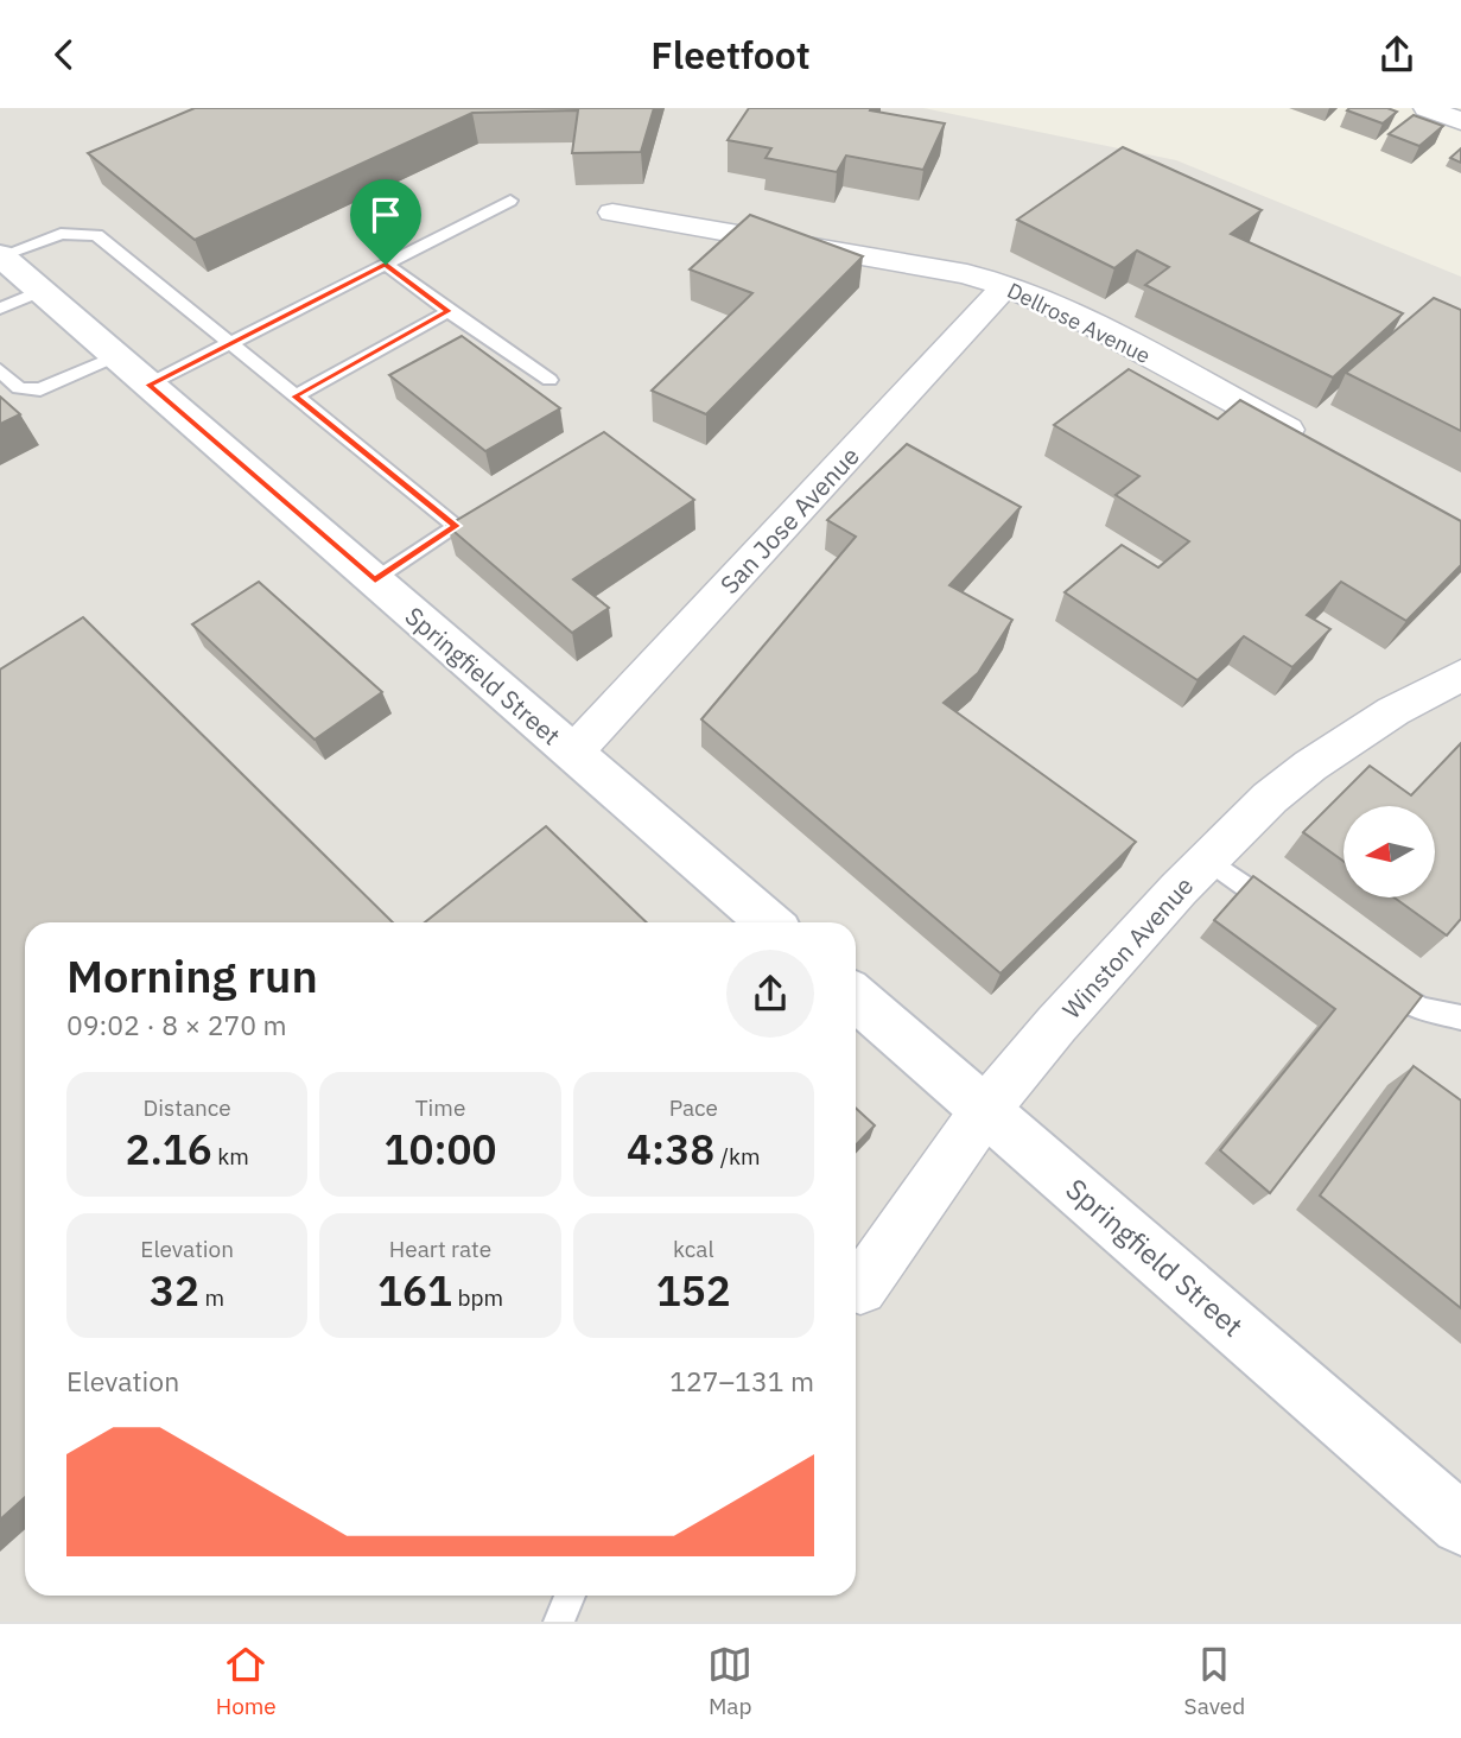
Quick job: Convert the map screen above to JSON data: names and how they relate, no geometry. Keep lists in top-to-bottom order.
{
  "streets": {
    "main road": ["Springfield Street"],
    "street": ["Dellrose Avenue", "San Jose Avenue", "Winston Avenue"]
  },
  "crossings": [
    ["Dellrose Avenue", "San Jose Avenue"],
    ["San Jose Avenue", "Springfield Street"],
    ["Springfield Street", "Winston Avenue"]
  ],
  "north": "left",
  "page": {
    "header": "Fleetfoot",
    "heading": ["Morning run", "09:02 · 8 × 270 m"],
    "stats": [
      ["Distance", "2.16 km"],
      ["Time", "10:00"],
      ["Pace", "4:38 /km"],
      ["Elevation", "32 m"],
      ["Heart rate", "161 bpm"],
      ["kcal", "152"]
    ],
    "chart": ["Elevation", "127–131 m"],
    "tabs": ["Home", "Map", "Saved"]
  }
}
